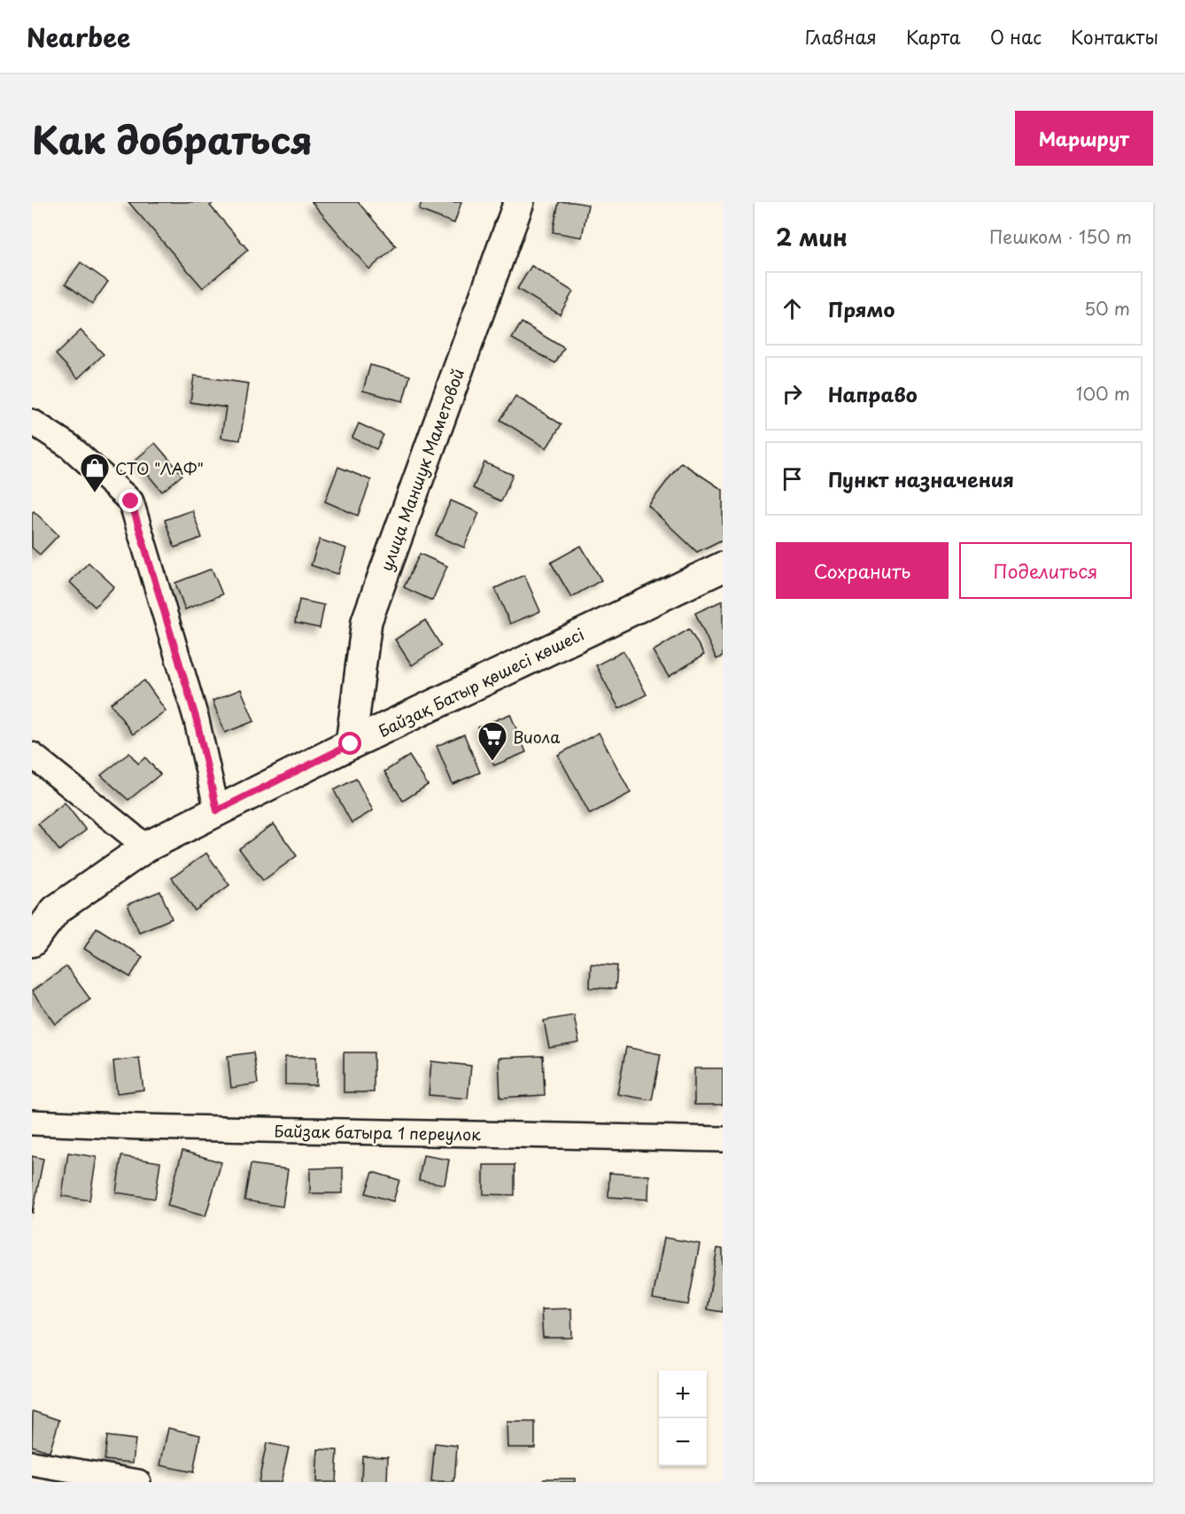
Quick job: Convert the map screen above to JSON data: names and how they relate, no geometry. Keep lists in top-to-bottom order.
{
  "streets": {
    "main road": ["улица Маншук Маметовой", "Байзақ Батыр қөшесі көшесі"],
    "street": ["Байзак батыра 1 переулок"]
  },
  "crossings": [
    ["улица Маншук Маметовой", "Байзақ Батыр қөшесі көшесі"]
  ],
  "places": {
    "shop": ["СТО \"ЛАФ\""],
    "supermarket": ["Виола"]
  },
  "page": {
    "header": "Nearbee",
    "nav": [
      "Главная",
      "Карта",
      "О нас",
      "Контакты"
    ],
    "title": "Как добраться",
    "buttons": [
      "Маршрут",
      ["Сохранить", "Поделиться"]
    ],
    "heading": ["2 мин", "Пешком · 150 m"],
    "list": [
      ["Прямо", "50 m"],
      ["Направо", "100 m"],
      "Пункт назначения"
    ],
    "map_buttons": ["+", "−"]
  }
}
